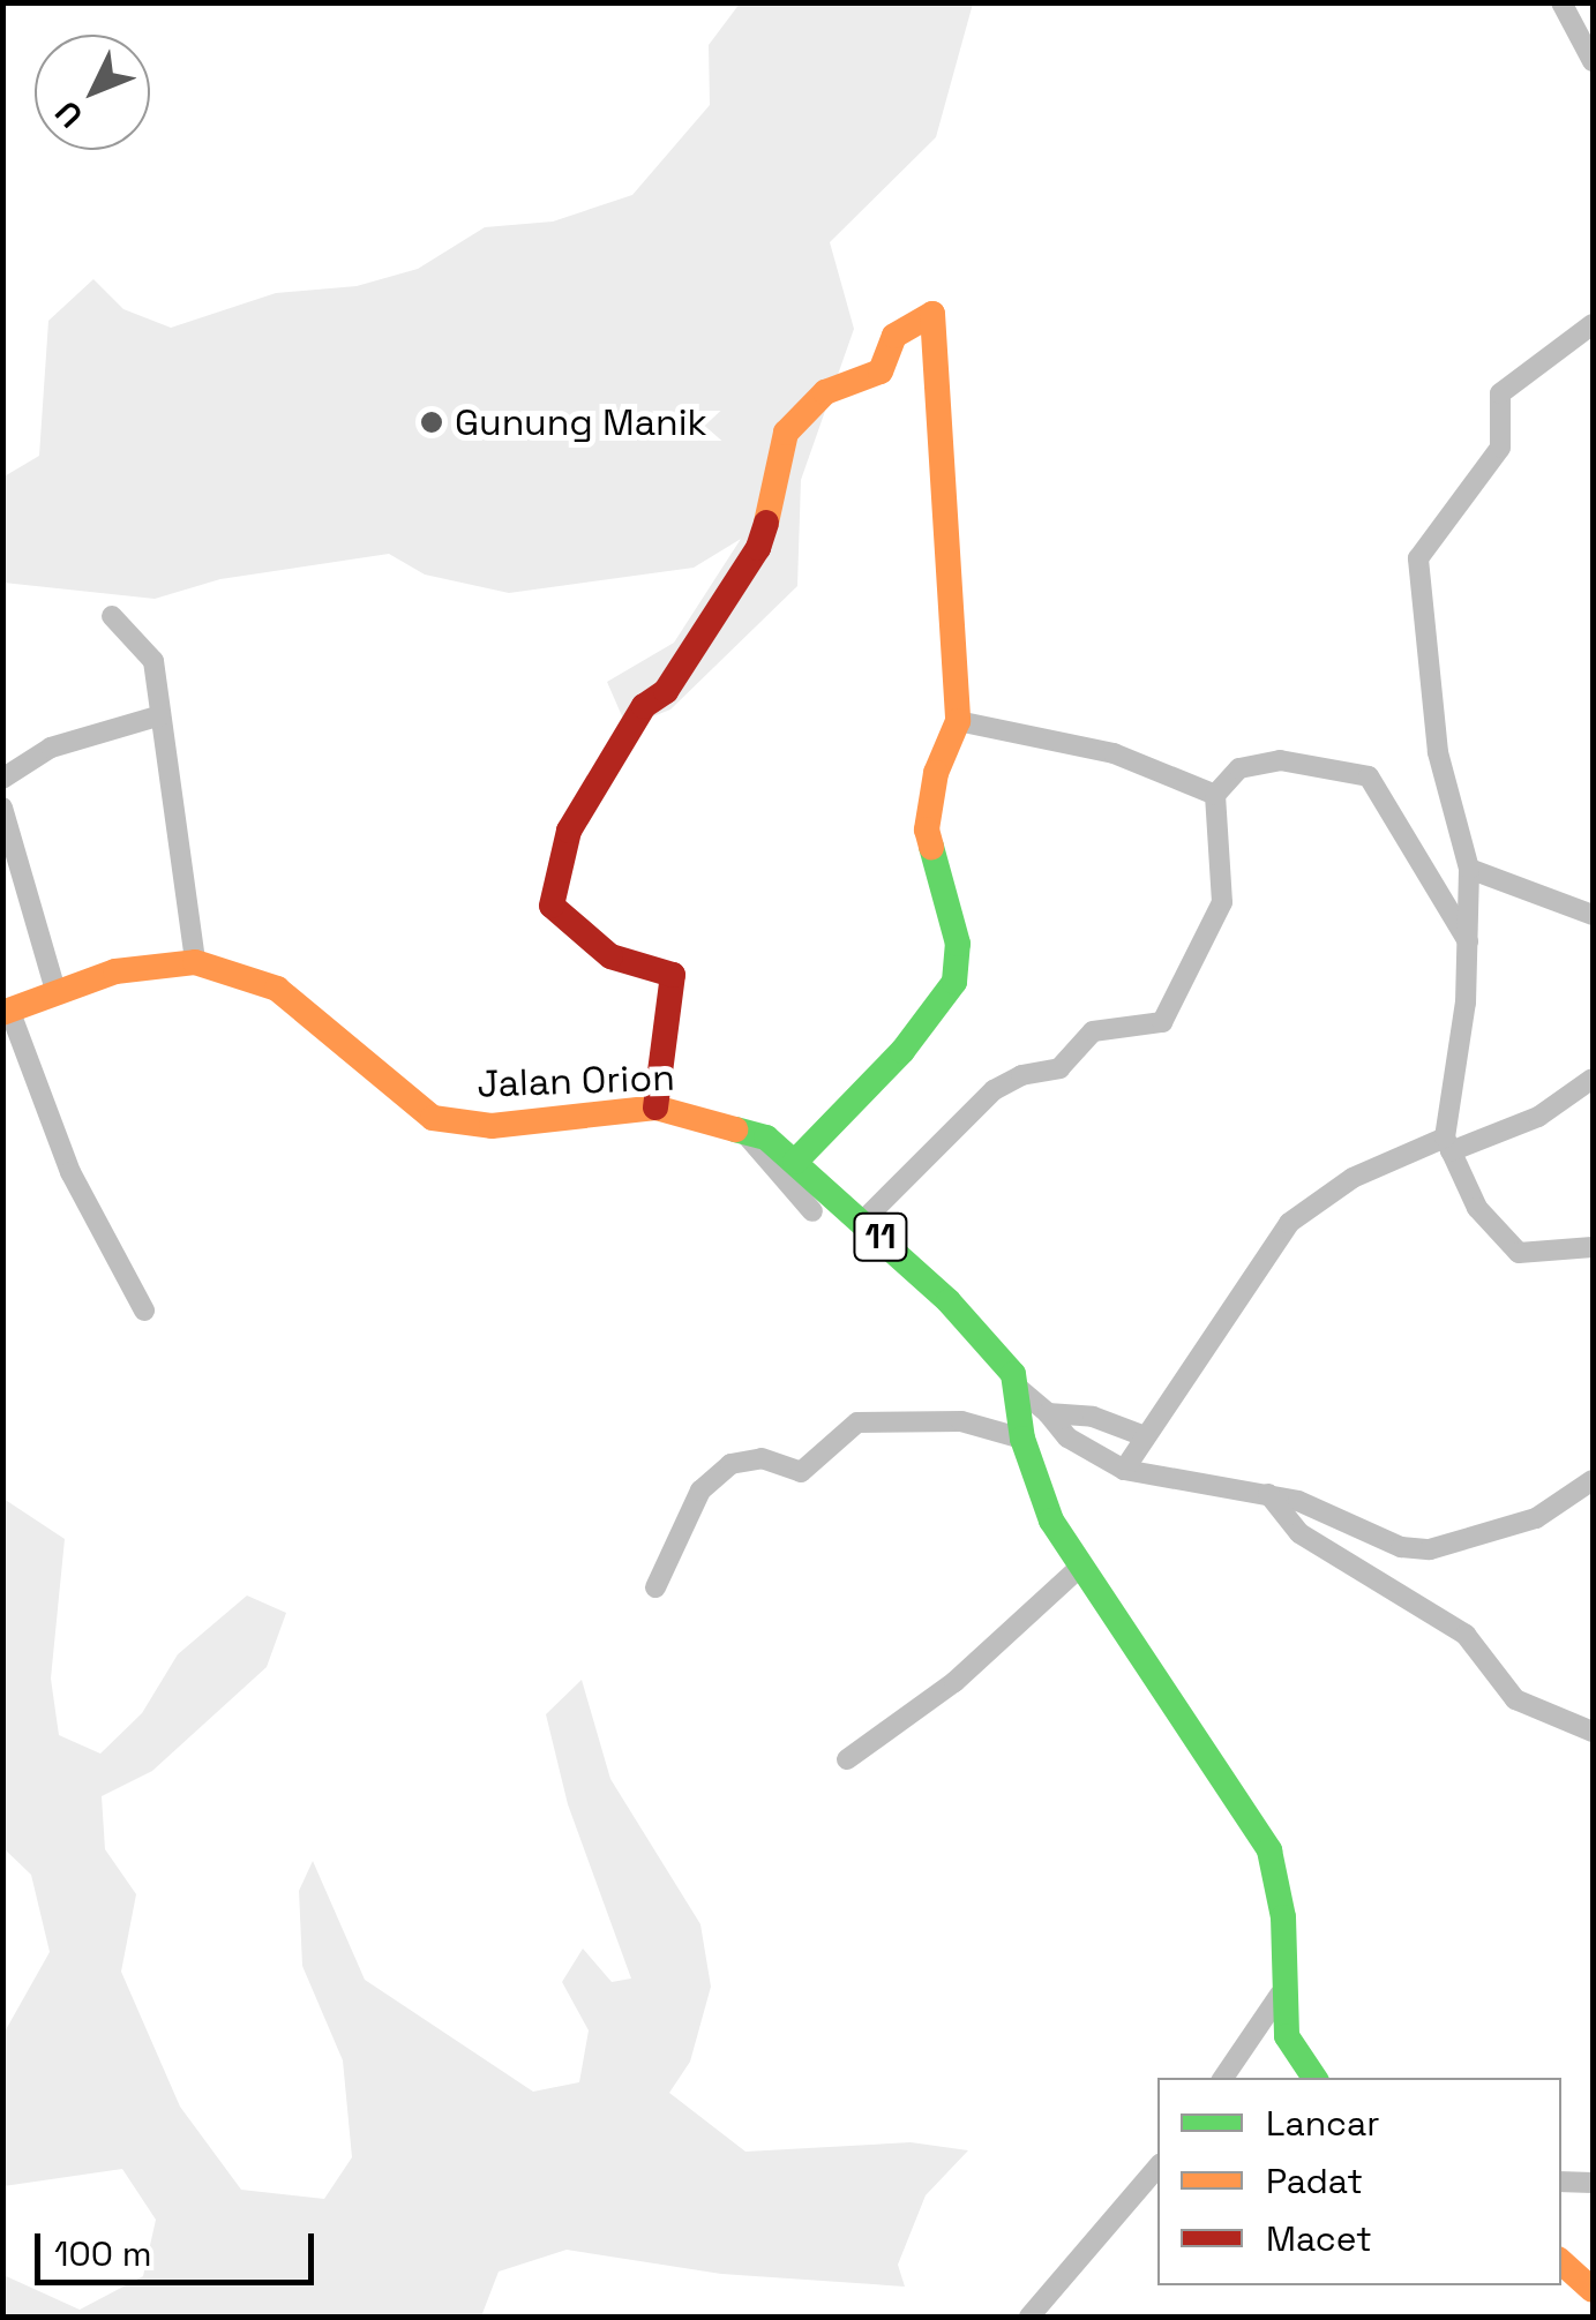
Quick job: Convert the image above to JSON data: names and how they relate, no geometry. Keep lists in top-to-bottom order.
{
  "streets": {
    "main road": ["Jalan Orion", "11"]
  },
  "places": ["Gunung Manik"],
  "legend": ["Lancar", "Padat", "Macet"],
  "scale_bar": "100 m",
  "north": "bottom left"
}
